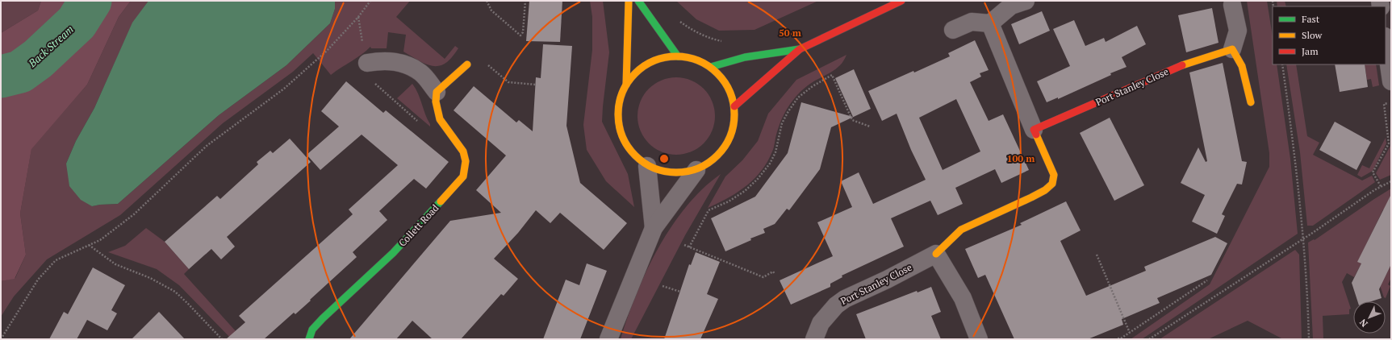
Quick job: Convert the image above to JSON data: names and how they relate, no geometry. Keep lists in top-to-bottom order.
{
  "streets": {
    "street": ["Port Stanley Close", "Collett Road"]
  },
  "water": ["Back Stream"],
  "legend": ["Fast", "Slow", "Jam"],
  "north": "bottom left",
  "rings": ["50 m", "100 m"]
}
